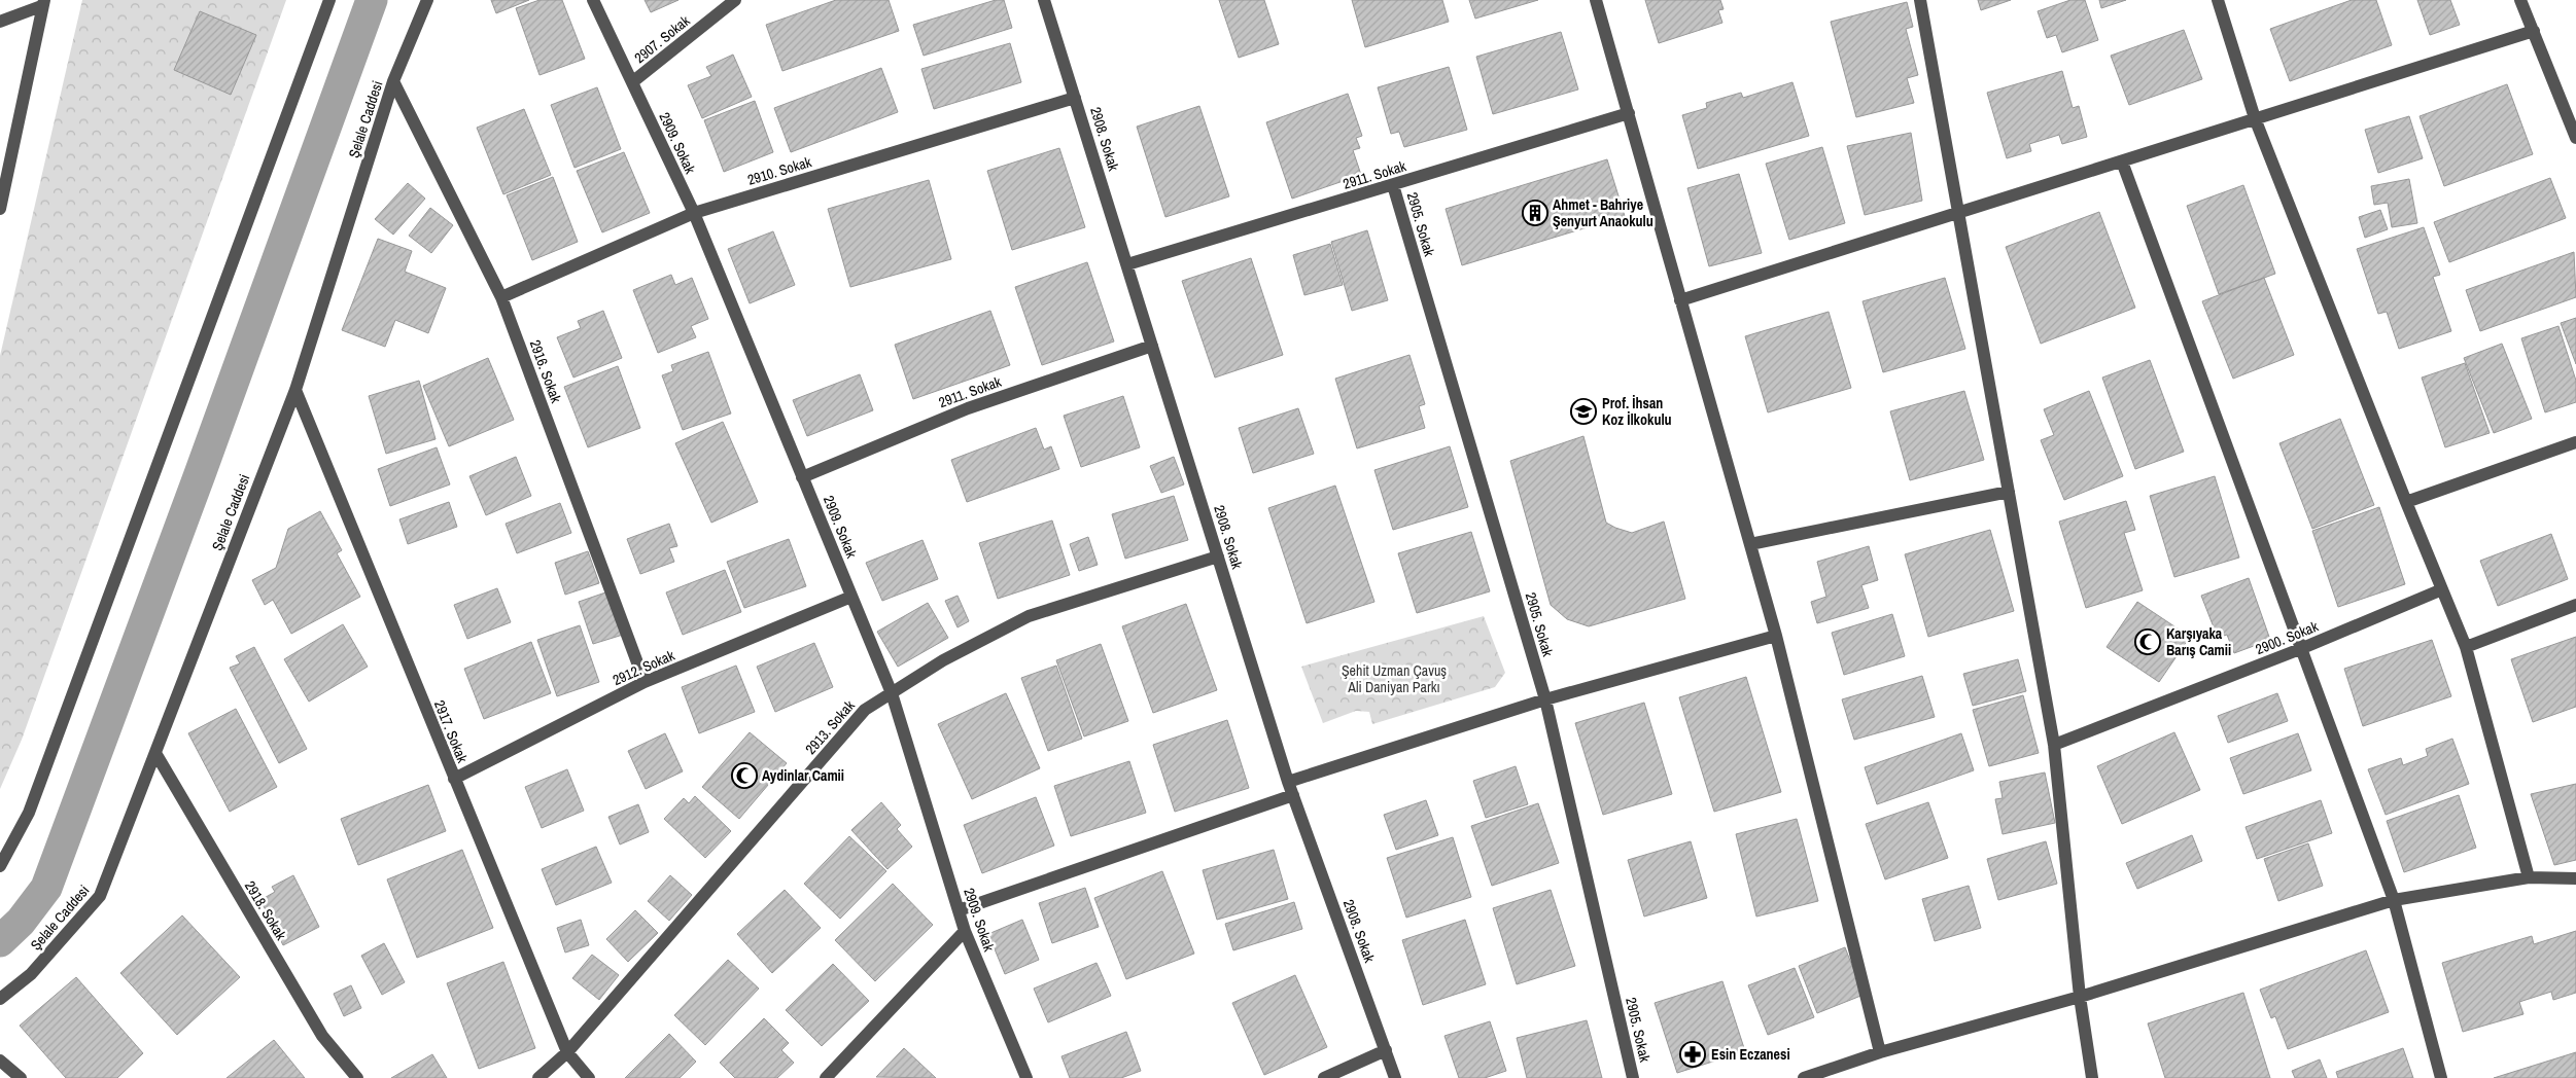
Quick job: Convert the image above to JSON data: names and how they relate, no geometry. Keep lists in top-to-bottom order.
{
  "streets": {
    "street": [
      "2907. Sokak",
      "Şelale Caddesi",
      "2908. Sokak",
      "2909. Sokak",
      "2910. Sokak",
      "2911. Sokak",
      "2905. Sokak",
      "2916. Sokak",
      "2900. Sokak",
      "2912. Sokak",
      "2913. Sokak",
      "2917. Sokak",
      "2918. Sokak"
    ]
  },
  "crossings": [
    ["2907. Sokak", "2909. Sokak"],
    ["Şelale Caddesi", "2916. Sokak"],
    ["Şelale Caddesi", "2917. Sokak"],
    ["Şelale Caddesi", "2918. Sokak"],
    ["2908. Sokak", "2910. Sokak"],
    ["2908. Sokak", "2911. Sokak"],
    ["2908. Sokak", "2913. Sokak"],
    ["2909. Sokak", "2910. Sokak"],
    ["2909. Sokak", "2911. Sokak"],
    ["2909. Sokak", "2912. Sokak"],
    ["2909. Sokak", "2913. Sokak"],
    ["2910. Sokak", "2916. Sokak"],
    ["2911. Sokak", "2905. Sokak"],
    ["2916. Sokak", "2912. Sokak"],
    ["2912. Sokak", "2917. Sokak"],
    ["2913. Sokak", "2917. Sokak"]
  ],
  "parks": ["Şehit Uzman Çavuş Ali Daniyan Parkı"],
  "places": {
    "building": ["Ahmet - Bahriye Şenyurt Anaokulu"],
    "school or university": ["Prof. İhsan Koz İlkokulu"],
    "mosque": ["Karşıyaka Barış Camii", "Aydinlar Camii"],
    "pharmacy": ["Esin Eczanesi"]
  }
}
